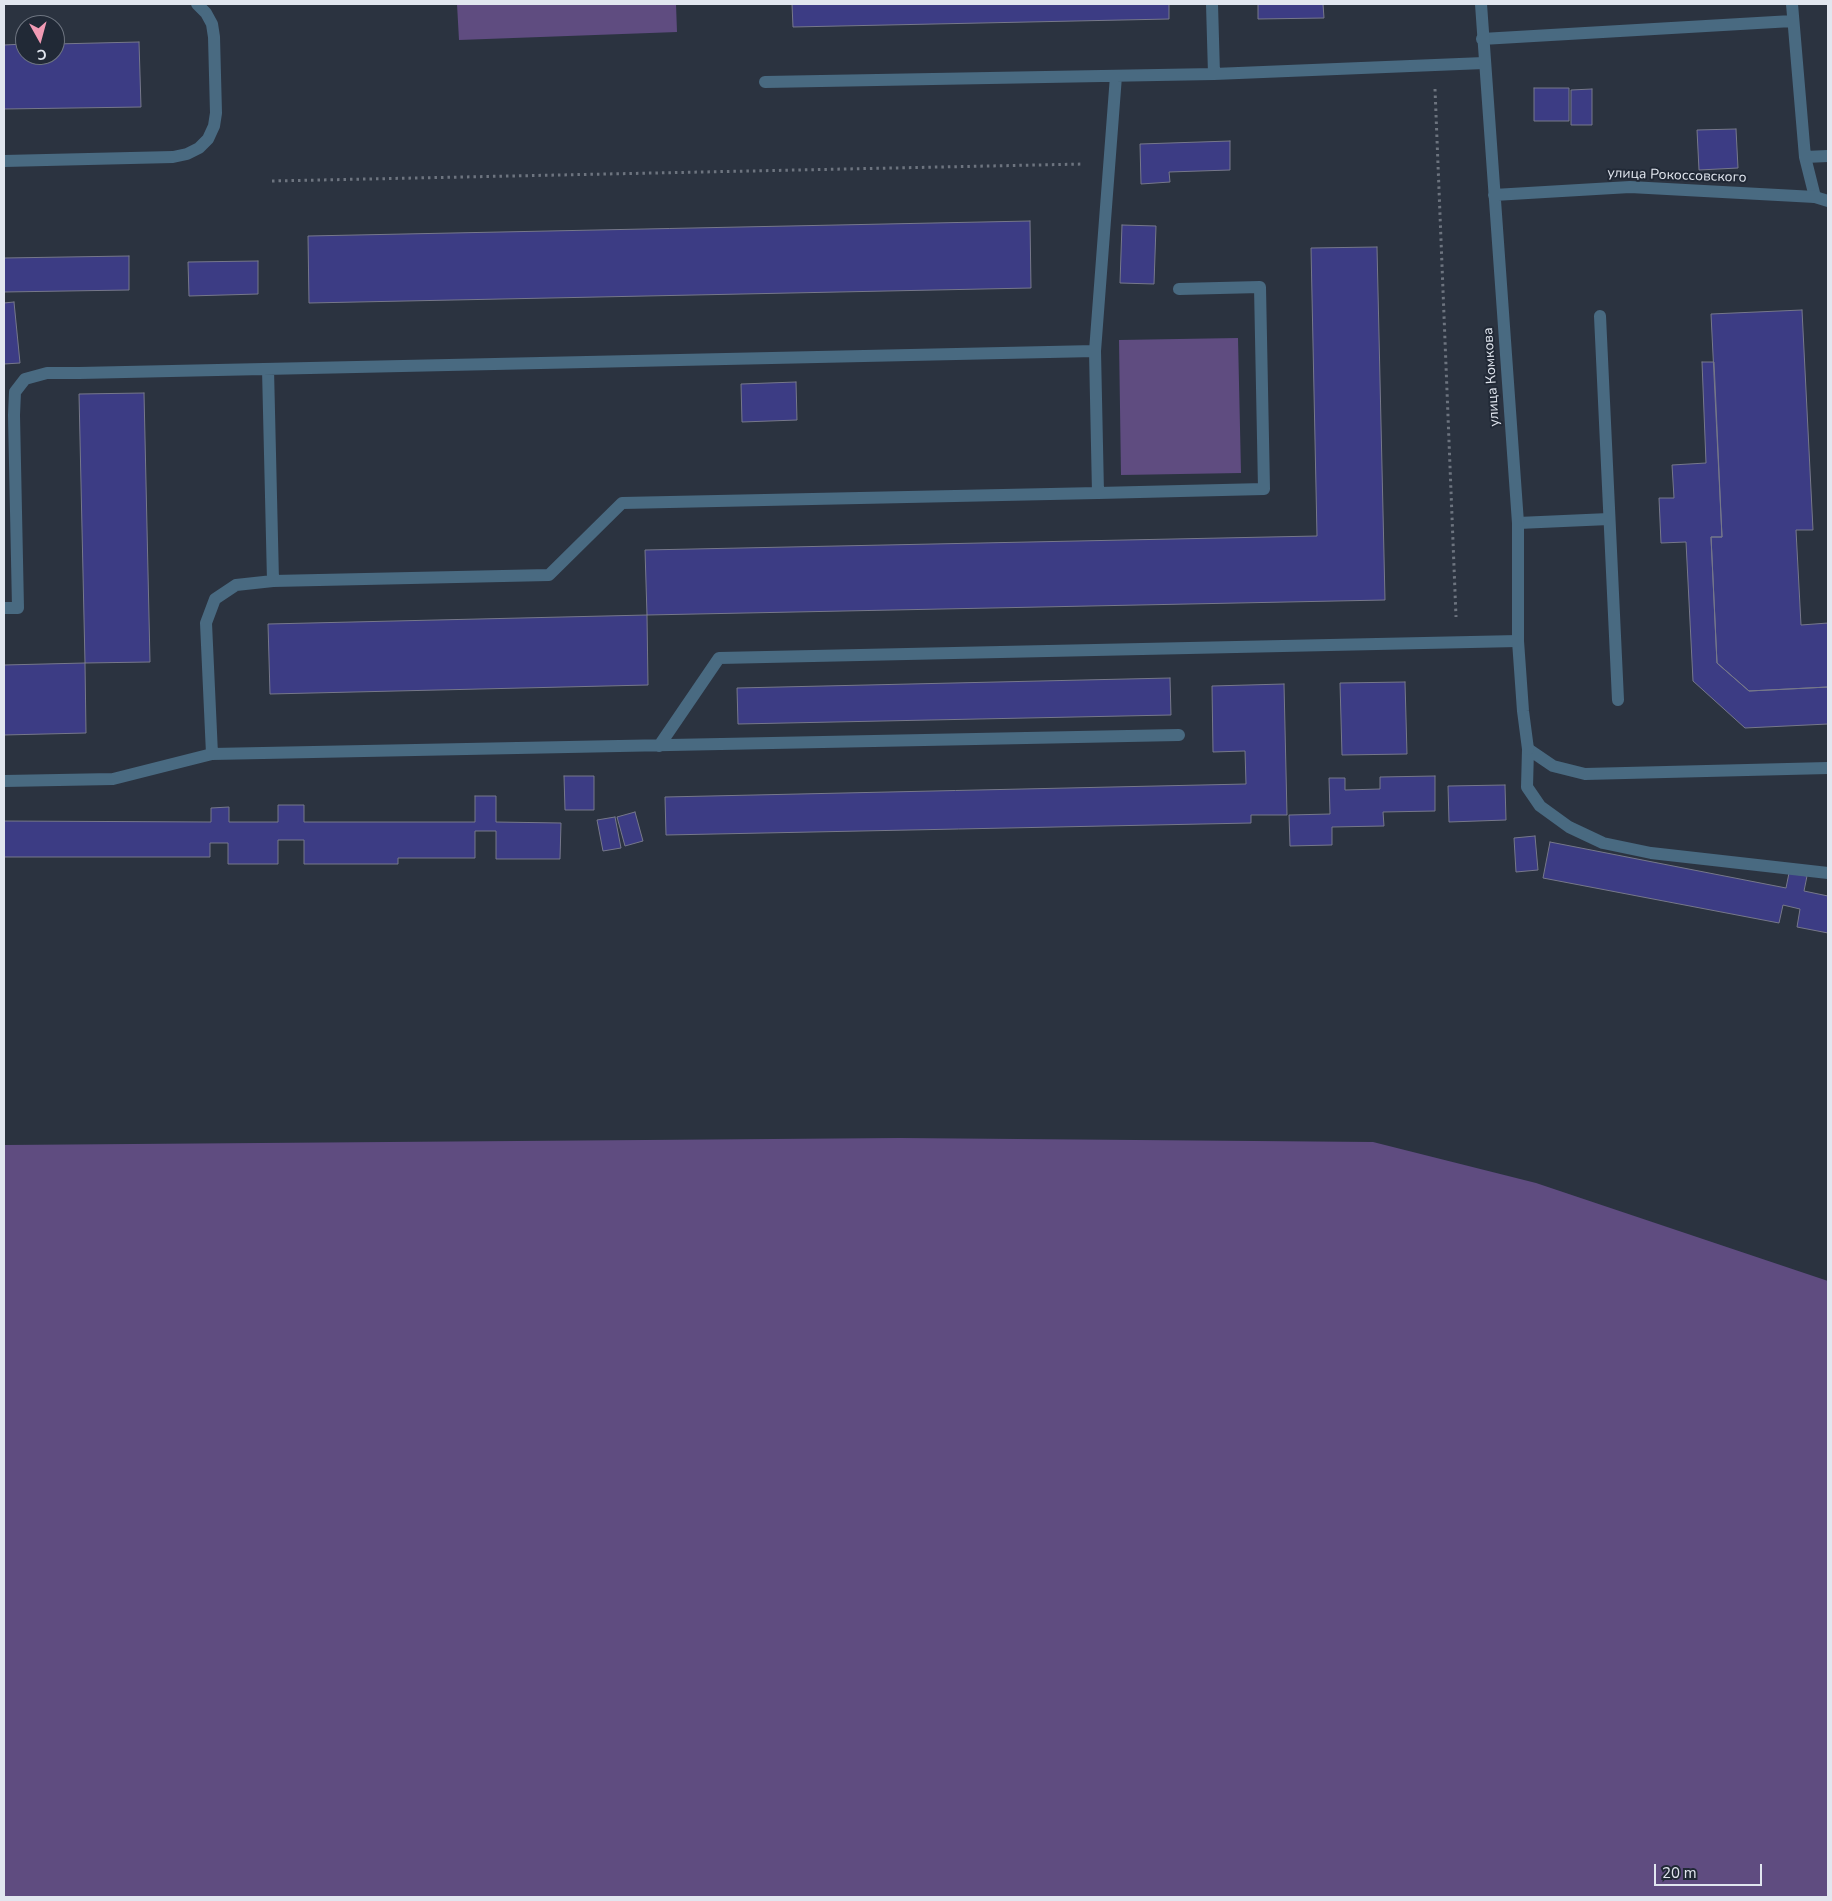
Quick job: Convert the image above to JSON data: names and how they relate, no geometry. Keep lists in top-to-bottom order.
{
  "streets": {
    "street": ["улица Рокоссовского", "улица Комкова"]
  },
  "crossings": [
    ["улица Рокоссовского", "улица Комкова"]
  ],
  "scale_bar": "20 m",
  "north": "bottom"
}
